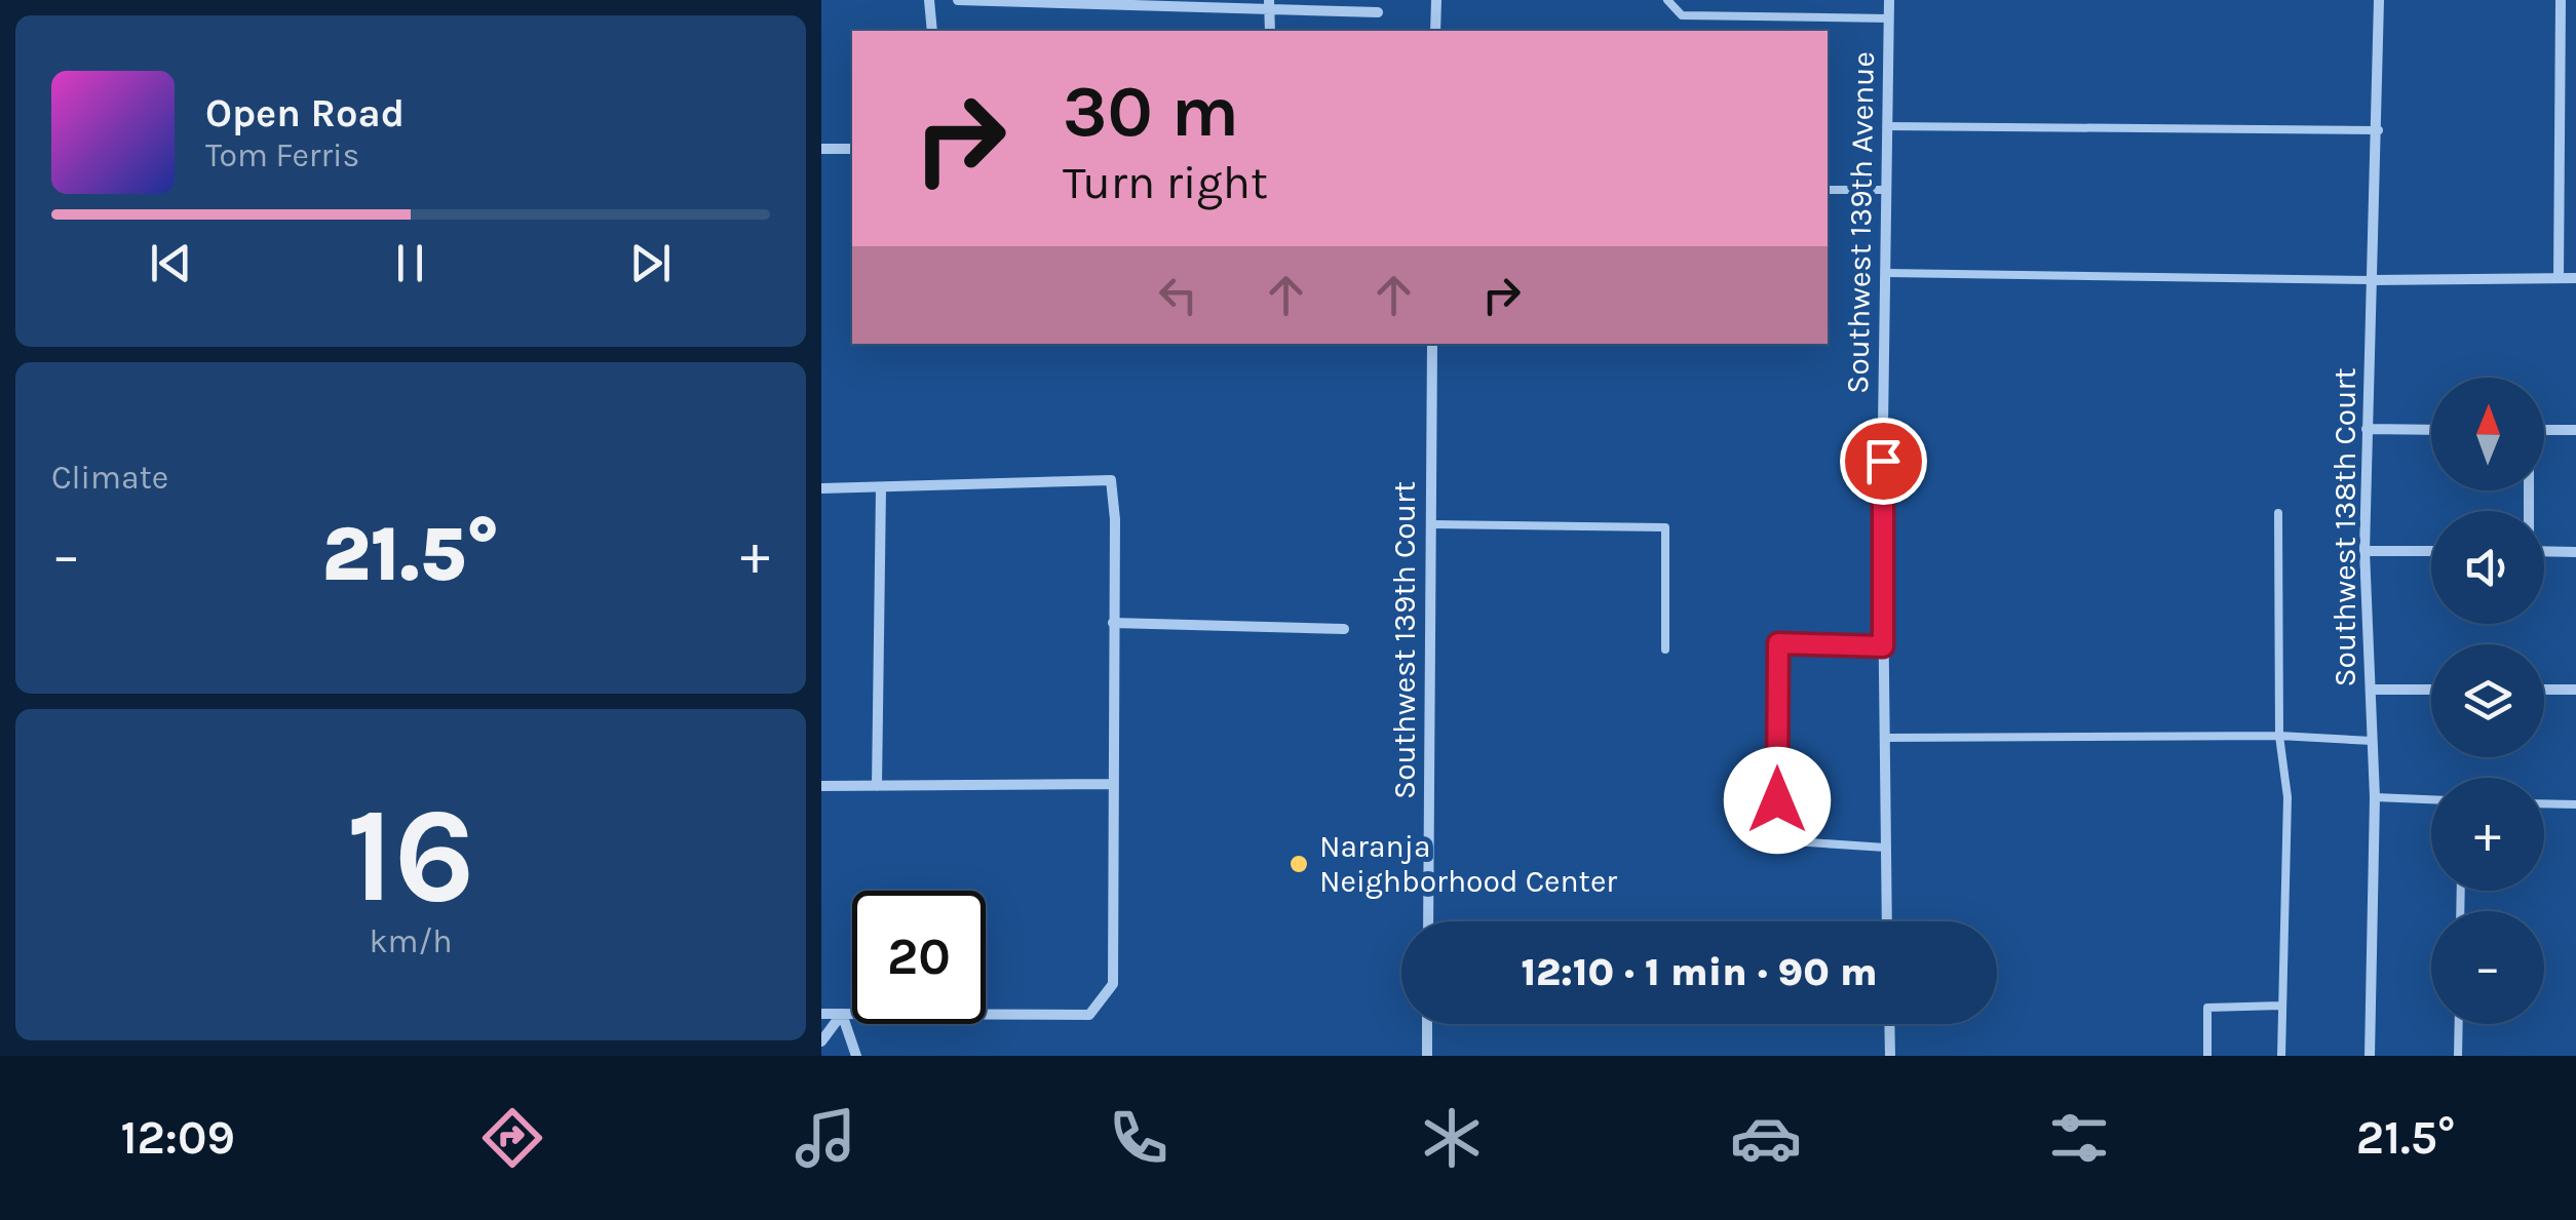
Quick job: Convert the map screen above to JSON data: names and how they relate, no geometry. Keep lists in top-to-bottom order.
{
  "streets": {
    "street": ["Southwest 139th Avenue", "Southwest 138th Court", "Southwest 139th Court"]
  },
  "places": ["Naranja Neighborhood Center"],
  "north": "top",
  "page": {
    "turn": ["30 m", "Turn right"],
    "song": ["Open Road", "Tom Ferris"],
    "tile": [
      "Climate",
      ["16", "km/h"]
    ],
    "map_buttons": ["+", "−"],
    "heat": ["−", "21.5°", "+"],
    "limit": "20",
    "trip": "12:10 · 1 min · 90 m",
    "tabs": ["12:09", "21.5°"]
  }
}
